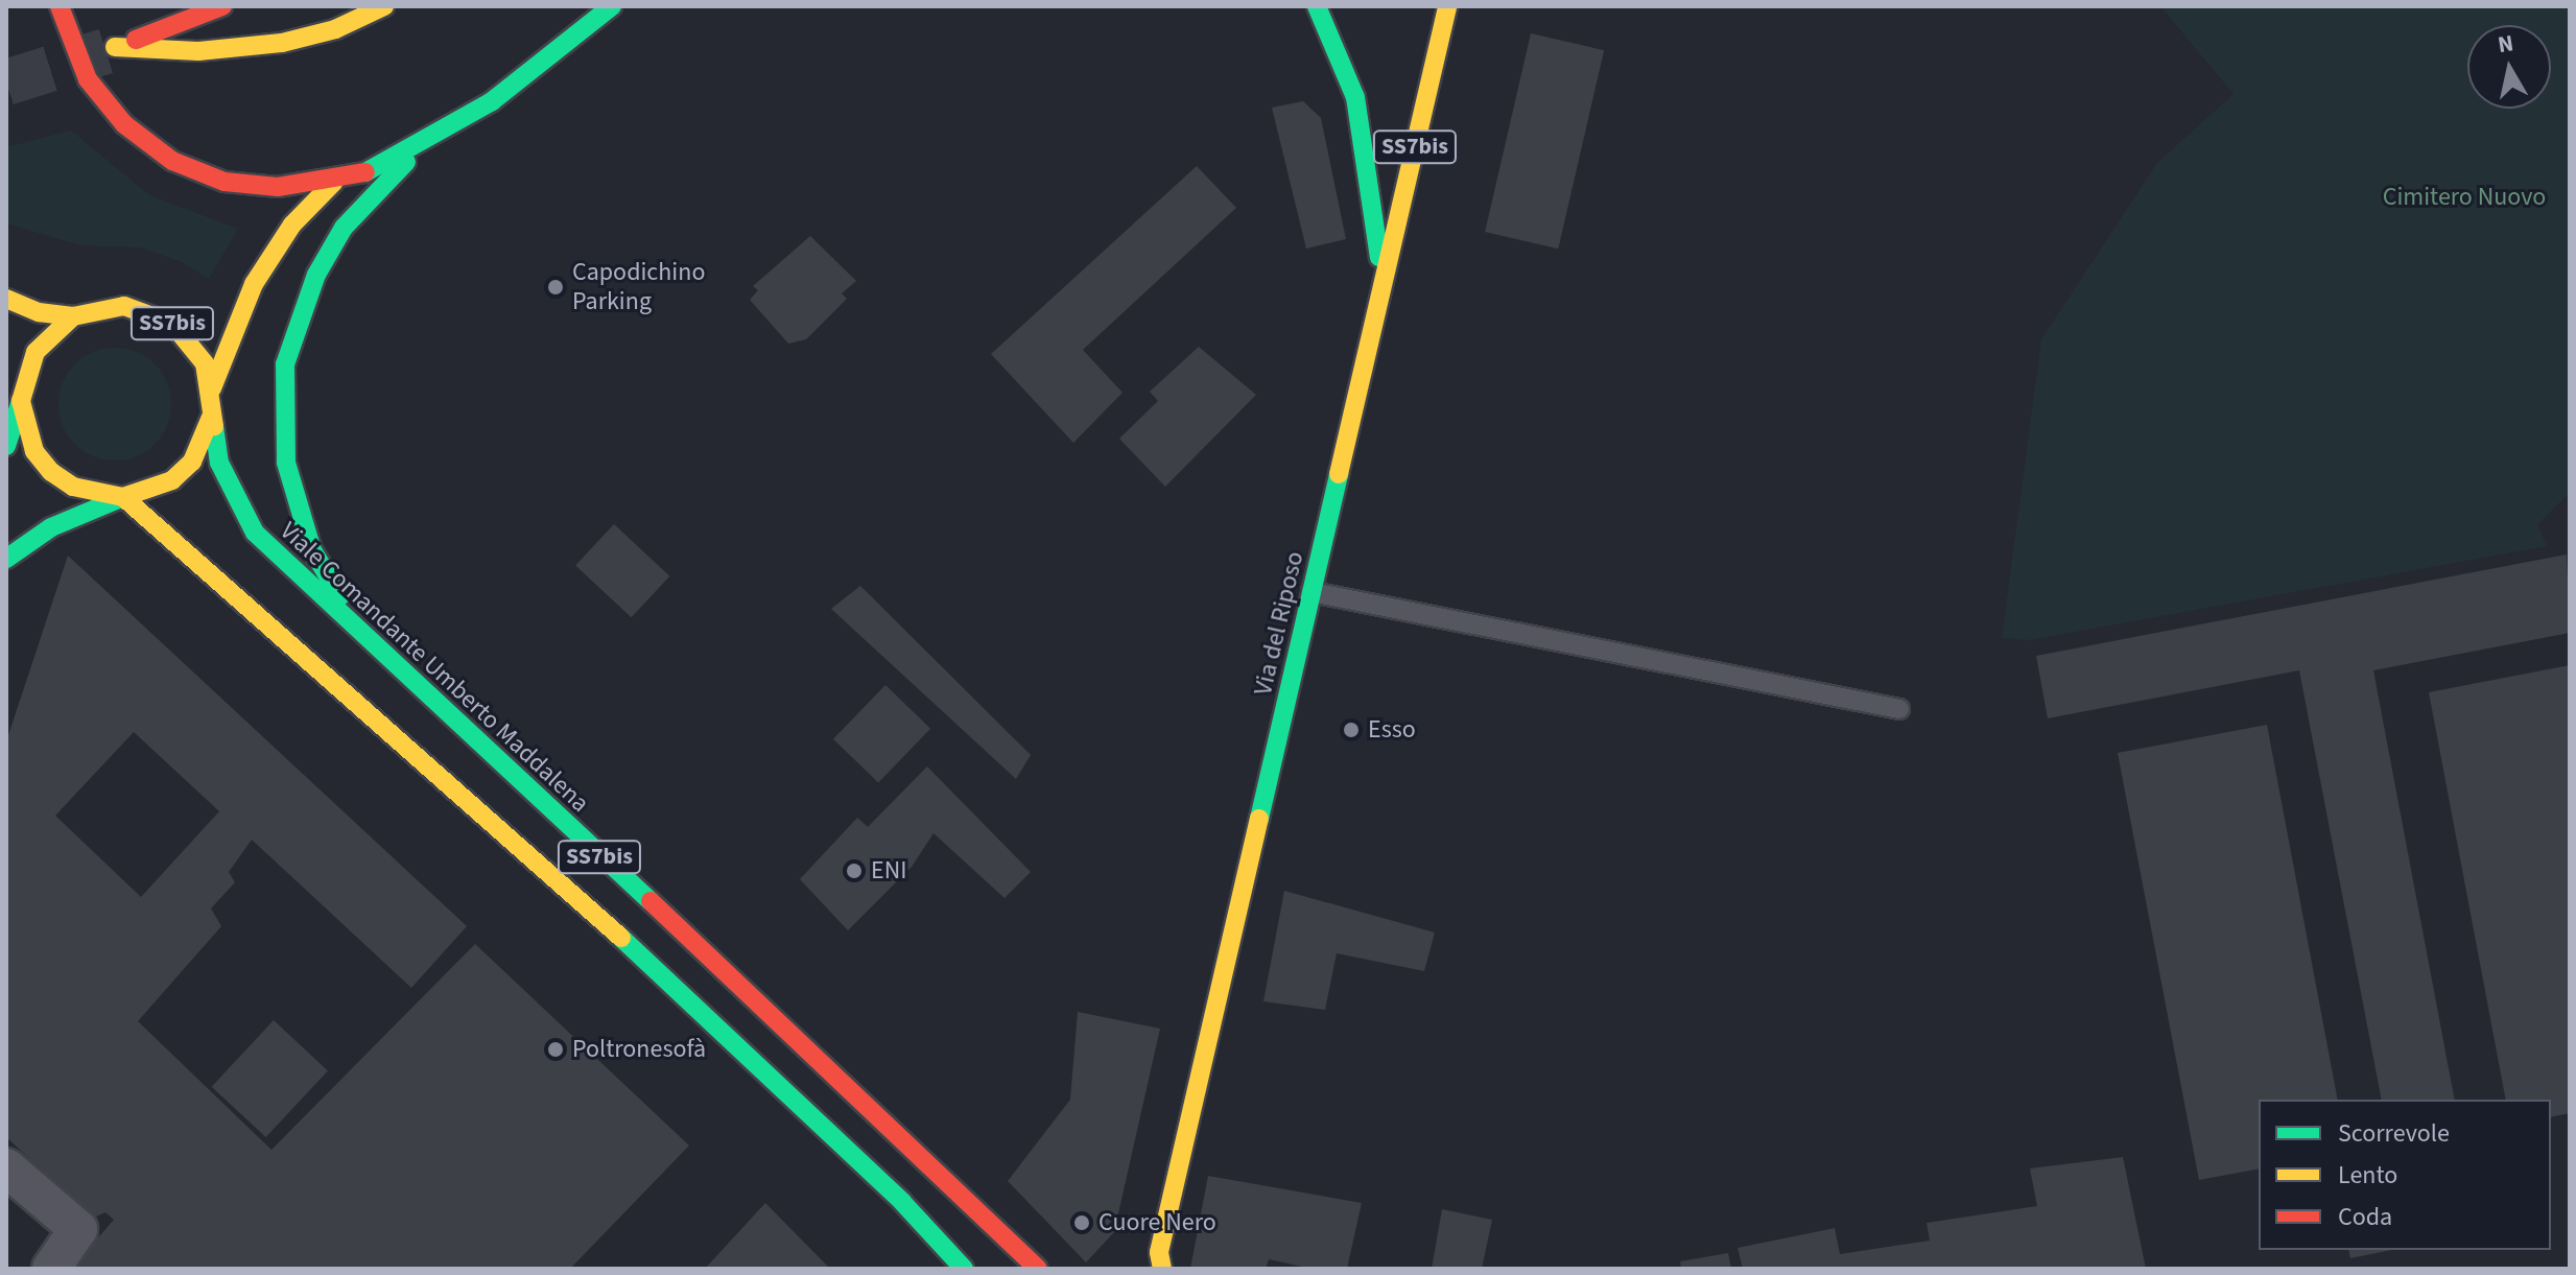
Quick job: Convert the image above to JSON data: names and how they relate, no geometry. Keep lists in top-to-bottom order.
{
  "streets": {
    "main road": ["SS7bis", "Via del Riposo", "Viale Comandante Umberto Maddalena"]
  },
  "crossings": [
    ["SS7bis", "Viale Comandante Umberto Maddalena"]
  ],
  "parks": ["Cimitero Nuovo"],
  "places": [
    "Capodichino Parking",
    "Esso",
    "ENI",
    "Poltronesofà",
    "Cuore Nero"
  ],
  "legend": ["Scorrevole", "Lento", "Coda"],
  "north": "top"
}
